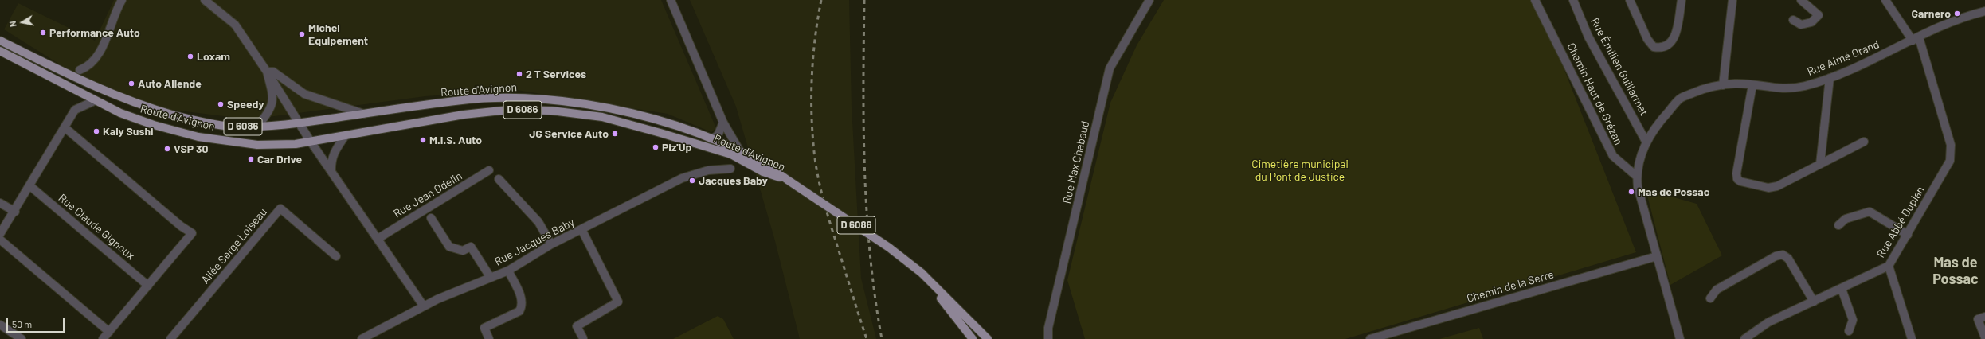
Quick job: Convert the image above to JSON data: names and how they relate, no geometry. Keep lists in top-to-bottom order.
{
  "streets": {
    "main road": ["Route d'Avignon", "D 6086"],
    "street": [
      "Rue Aimé Orand",
      "Rue Émilien Guillarmet",
      "Chemin Haut de Grézan",
      "Rue Max Chabaud",
      "Rue Jean Odelin",
      "Rue Abbé Duplan",
      "Rue Claude Gignoux",
      "Rue Jacques Baby",
      "Allée Serge Loiseau",
      "Chemin de la Serre"
    ]
  },
  "crossings": [
    ["Rue Aimé Orand", "Rue Émilien Guillarmet"],
    ["Rue Aimé Orand", "Chemin Haut de Grézan"],
    ["Rue Aimé Orand", "Rue Abbé Duplan"],
    ["Route d'Avignon", "D 6086"]
  ],
  "districts": ["Mas de Possac"],
  "parks": ["Cimetière municipal du Pont de Justice"],
  "places": [
    "Garnero",
    "Performance Auto",
    "Michel Equipement",
    "Loxam",
    "2 T Services",
    "Auto Allende",
    "Speedy",
    "Kaly Sushi",
    "JG Service Auto",
    "M.I.S. Auto",
    "Piz'Up",
    "VSP 30",
    "Car Drive",
    "Jacques Baby",
    "Mas de Possac"
  ],
  "scale_bar": "50 m",
  "north": "left"
}
